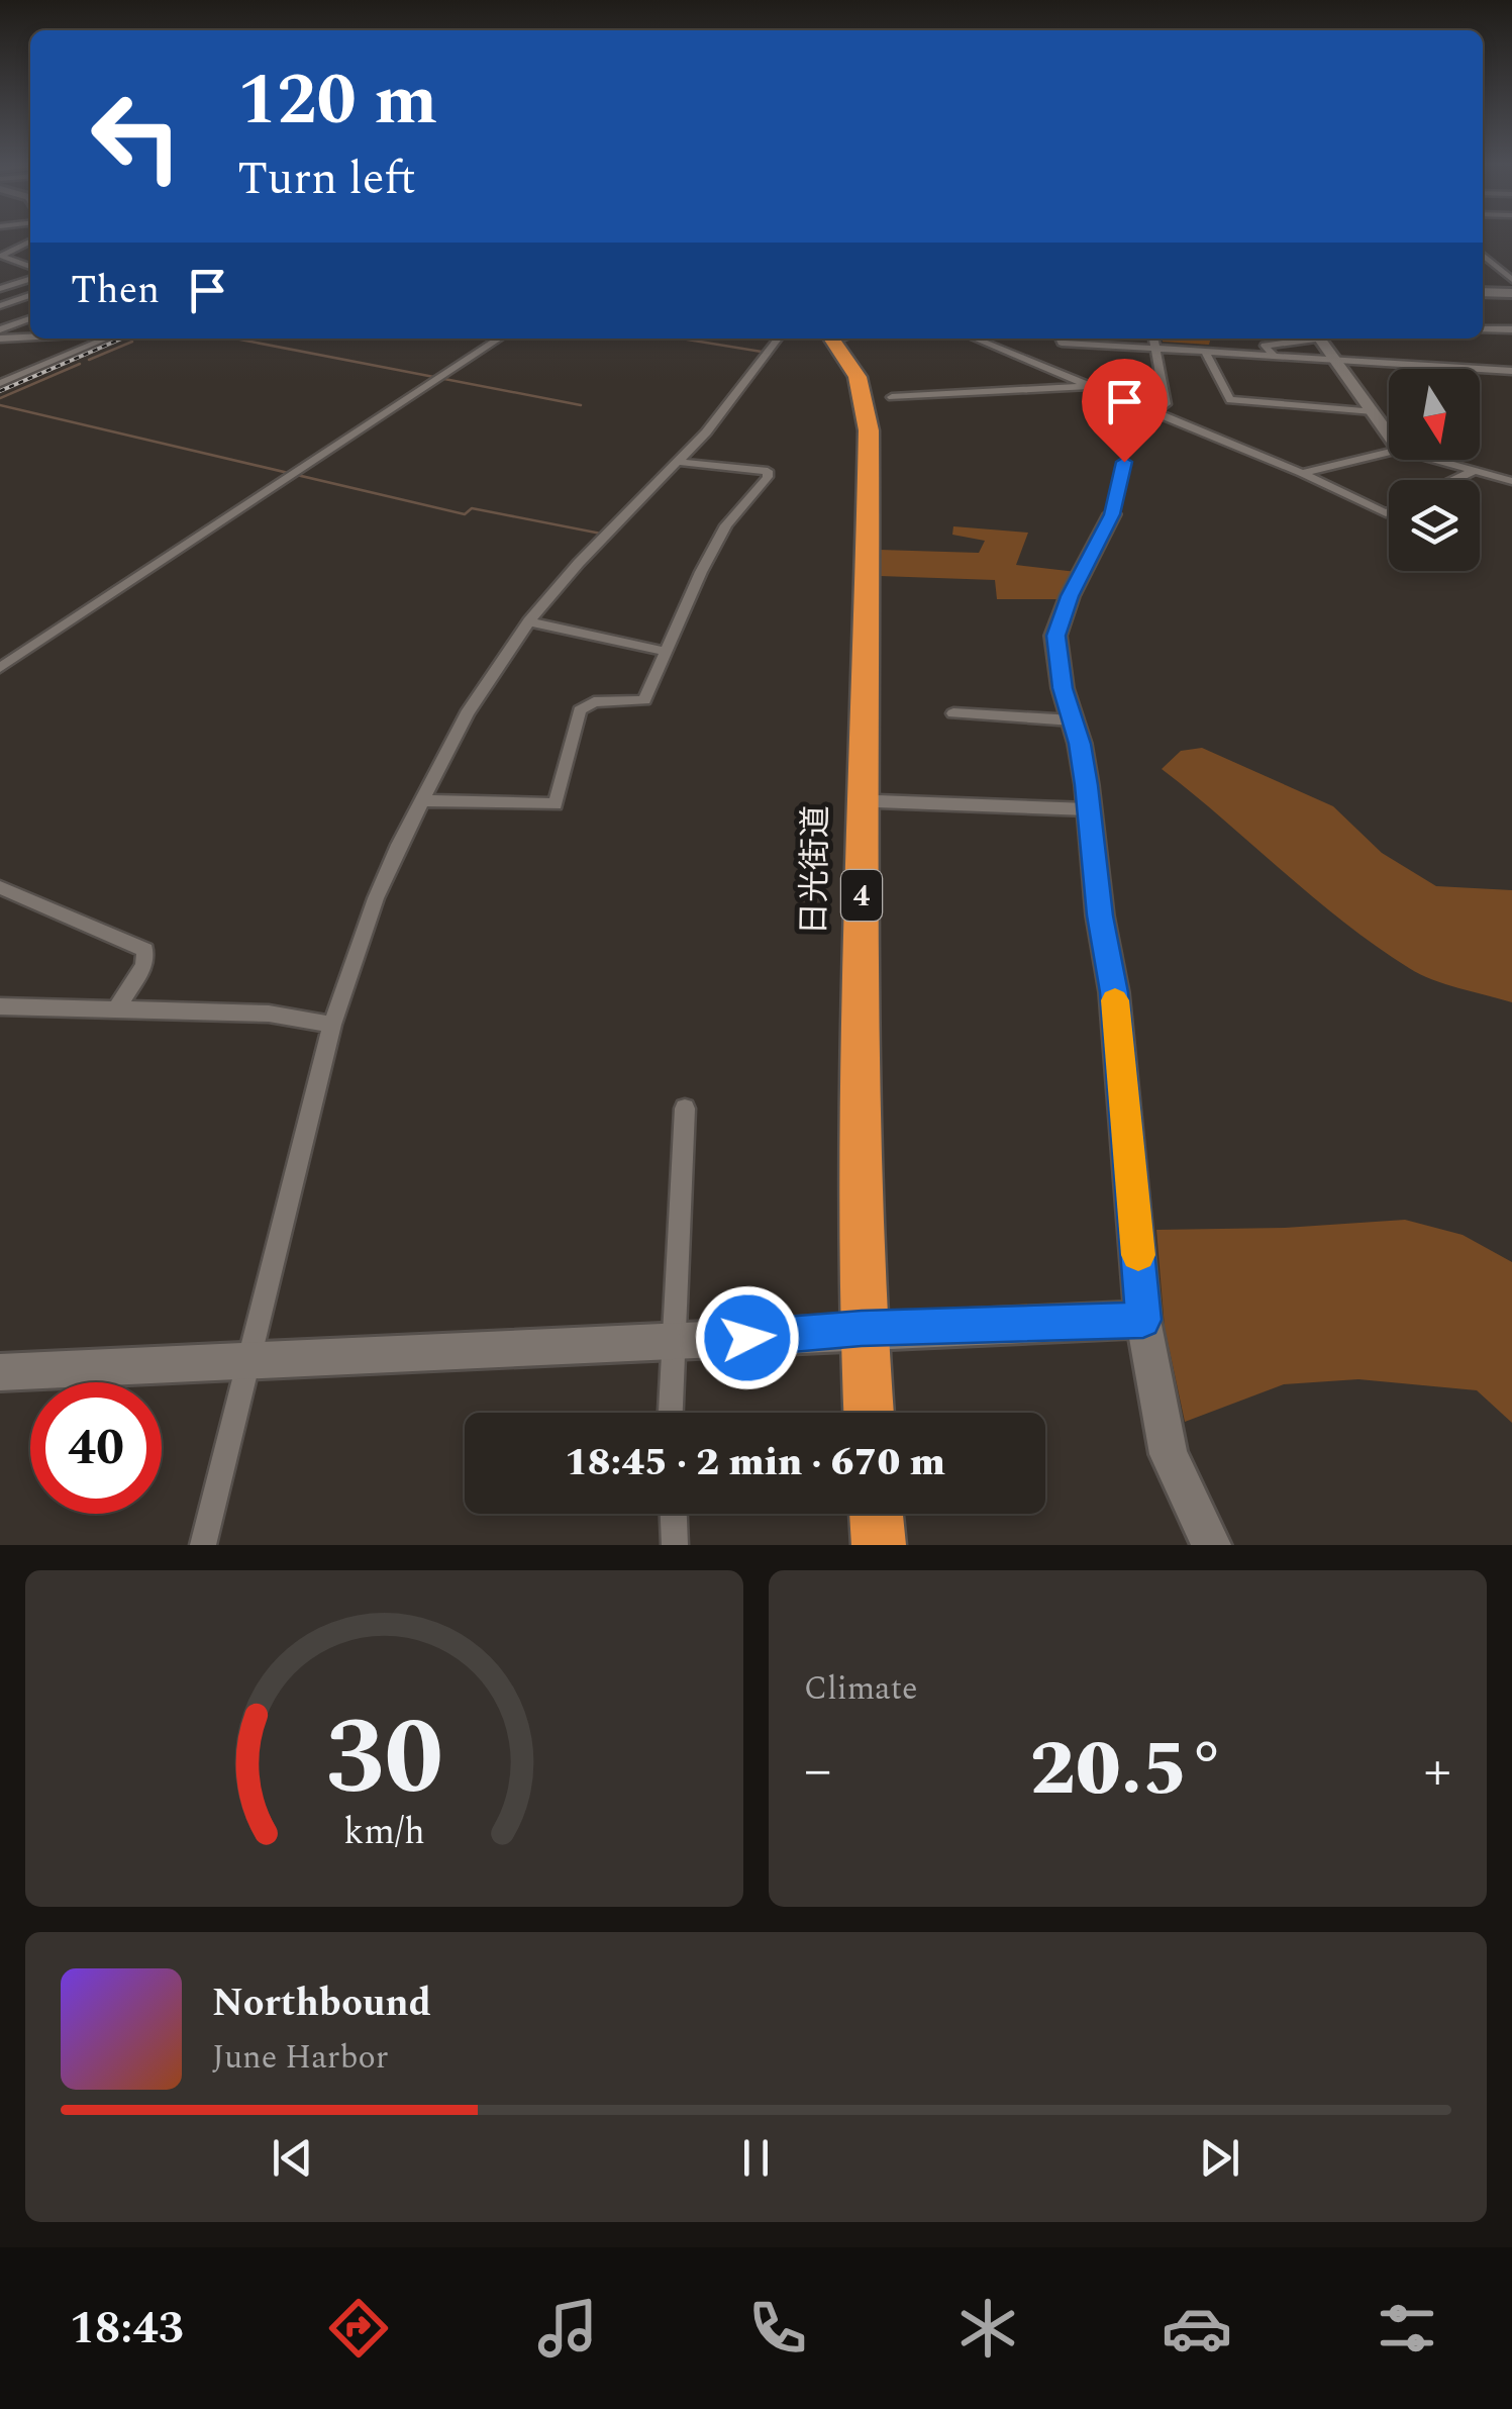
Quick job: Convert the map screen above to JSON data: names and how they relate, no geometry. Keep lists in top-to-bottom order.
{
  "streets": {
    "highway": ["日光街道", "4"]
  },
  "north": "bottom",
  "page": {
    "turn": ["120 m", "Turn left"],
    "then": "Then",
    "limit": "40",
    "trip": "18:45 · 2 min · 670 m",
    "tile": "Climate",
    "heat": ["−", "20.5°", "+"],
    "song": ["Northbound", "June Harbor"],
    "tabs": "18:43",
    "gauge": ["30", "km/h"]
  }
}
